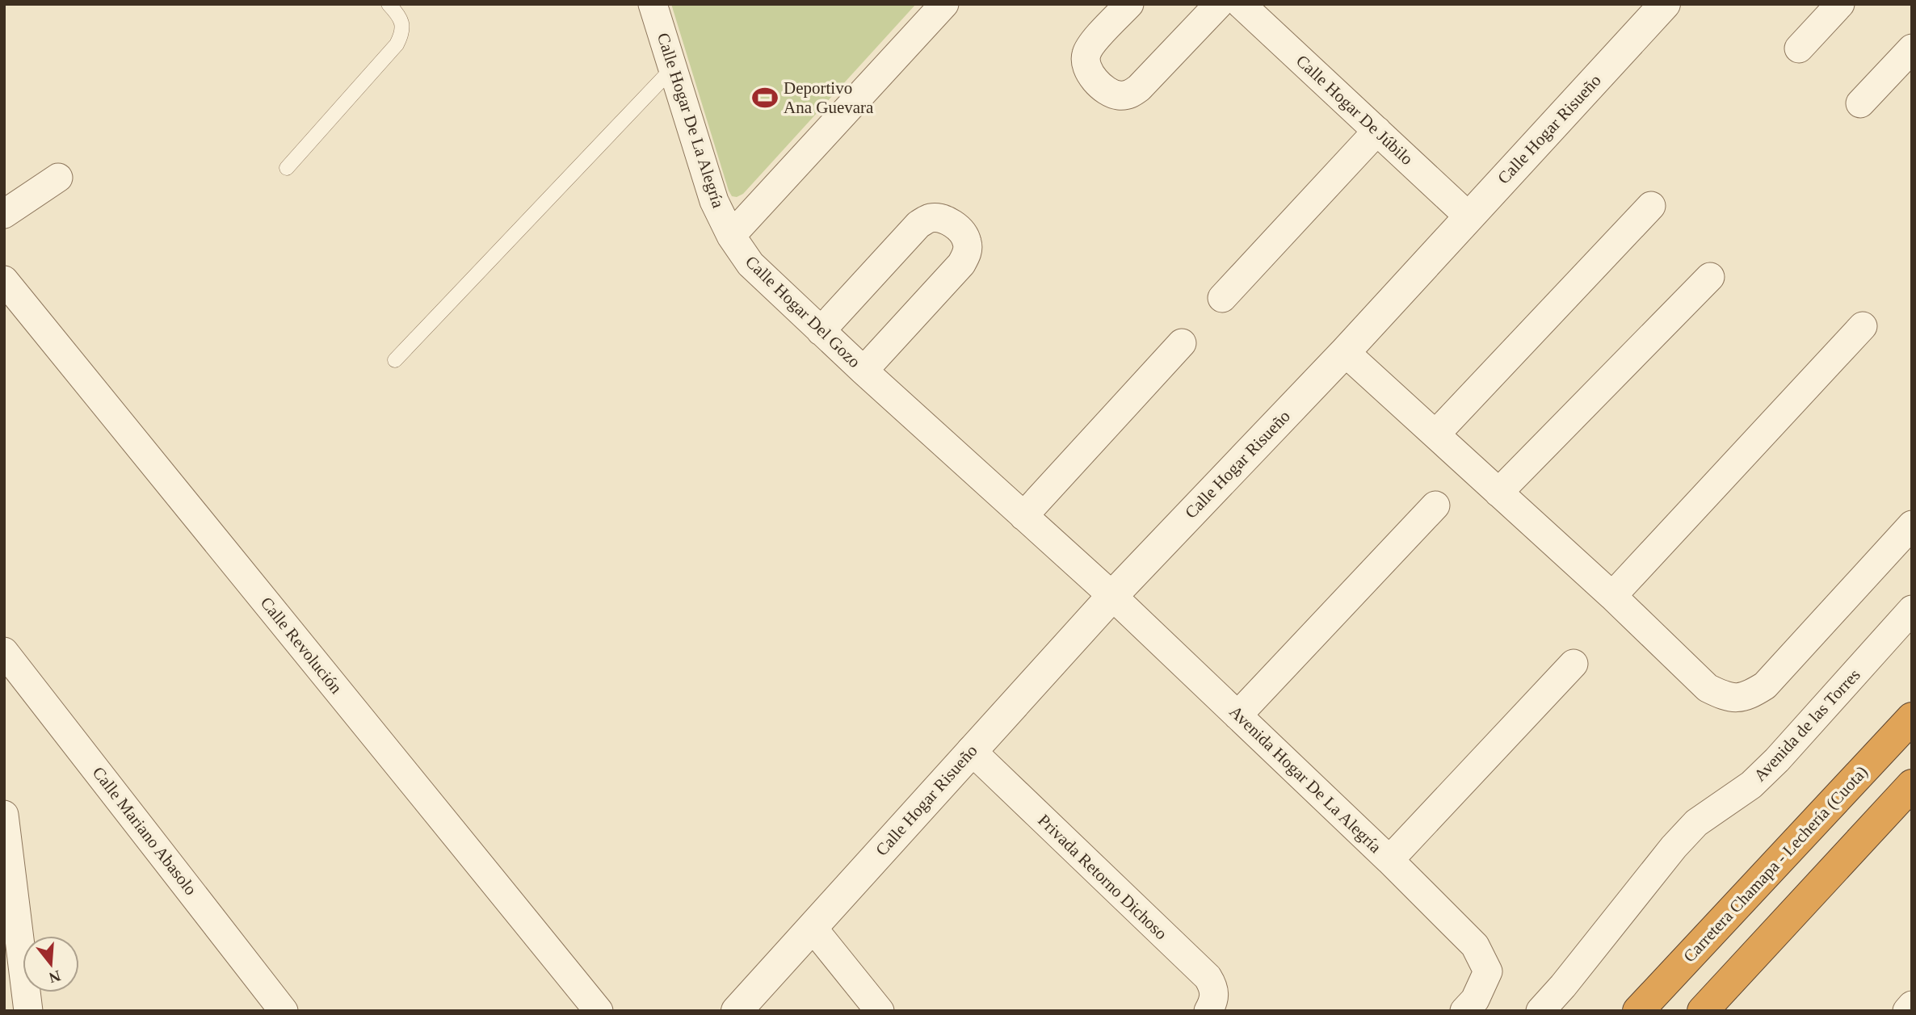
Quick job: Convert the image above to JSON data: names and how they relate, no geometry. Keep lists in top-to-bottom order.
{
  "streets": {
    "highway": ["Carretera Chamapa - Lechería (Cuota)"],
    "street": [
      "Calle Hogar De Júbilo",
      "Calle Hogar De La Alegría",
      "Calle Hogar Risueño",
      "Calle Hogar Del Gozo",
      "Calle Revolución",
      "Avenida de las Torres",
      "Avenida Hogar De La Alegría",
      "Calle Mariano Abasolo",
      "Privada Retorno Dichoso"
    ]
  },
  "crossings": [
    ["Calle Hogar De Júbilo", "Calle Hogar Risueño"],
    ["Calle Hogar De La Alegría", "Calle Hogar Del Gozo"],
    ["Calle Hogar Risueño", "Calle Hogar Del Gozo"],
    ["Calle Hogar Risueño", "Avenida Hogar De La Alegría"],
    ["Calle Hogar Risueño", "Privada Retorno Dichoso"],
    ["Calle Hogar Del Gozo", "Avenida Hogar De La Alegría"]
  ],
  "places": {
    "sports": ["Deportivo Ana Guevara"]
  },
  "north": "bottom"
}
